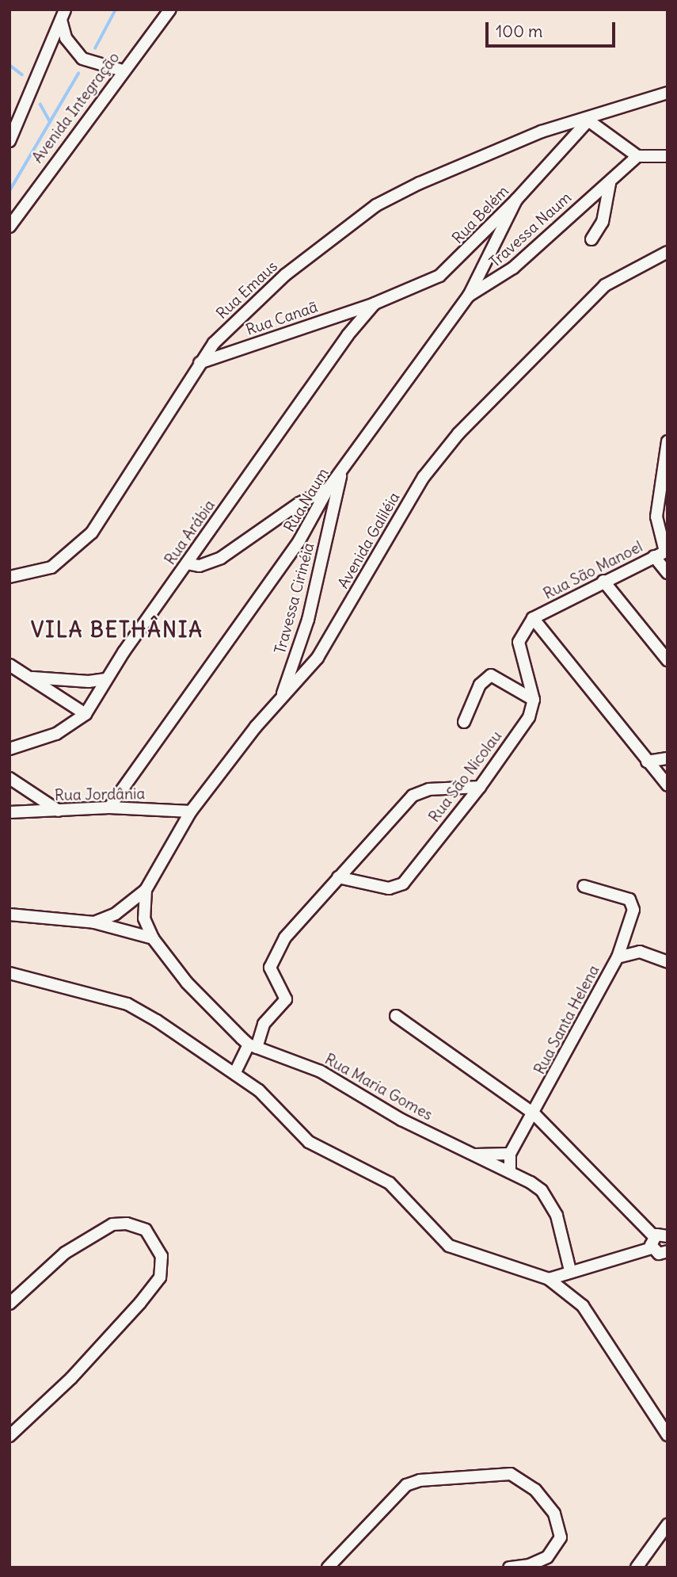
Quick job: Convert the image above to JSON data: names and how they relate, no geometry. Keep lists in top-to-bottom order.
{
  "streets": {
    "street": [
      "Avenida Integração",
      "Rua Belém",
      "Travessa Naum",
      "Rua Emaus",
      "Rua Canaã",
      "Rua Naum",
      "Rua Arábia",
      "Avenida Galiléia",
      "Rua São Manoel",
      "Travessa Cirinéia",
      "Rua São Nicolau",
      "Rua Jordânia",
      "Rua Santa Helena",
      "Rua Maria Gomes"
    ]
  },
  "crossings": [
    ["Rua Belém", "Rua Emaus"],
    ["Rua Belém", "Rua Canaã"],
    ["Rua Belém", "Rua Naum"],
    ["Rua Belém", "Rua Arábia"],
    ["Travessa Naum", "Rua Naum"],
    ["Rua Emaus", "Rua Canaã"],
    ["Rua Canaã", "Rua Arábia"],
    ["Rua Naum", "Travessa Cirinéia"],
    ["Rua Naum", "Rua Jordânia"],
    ["Avenida Galiléia", "Travessa Cirinéia"],
    ["Avenida Galiléia", "Rua Jordânia"]
  ],
  "districts": ["VILA BETHÂNIA"],
  "scale_bar": "100 m"
}
